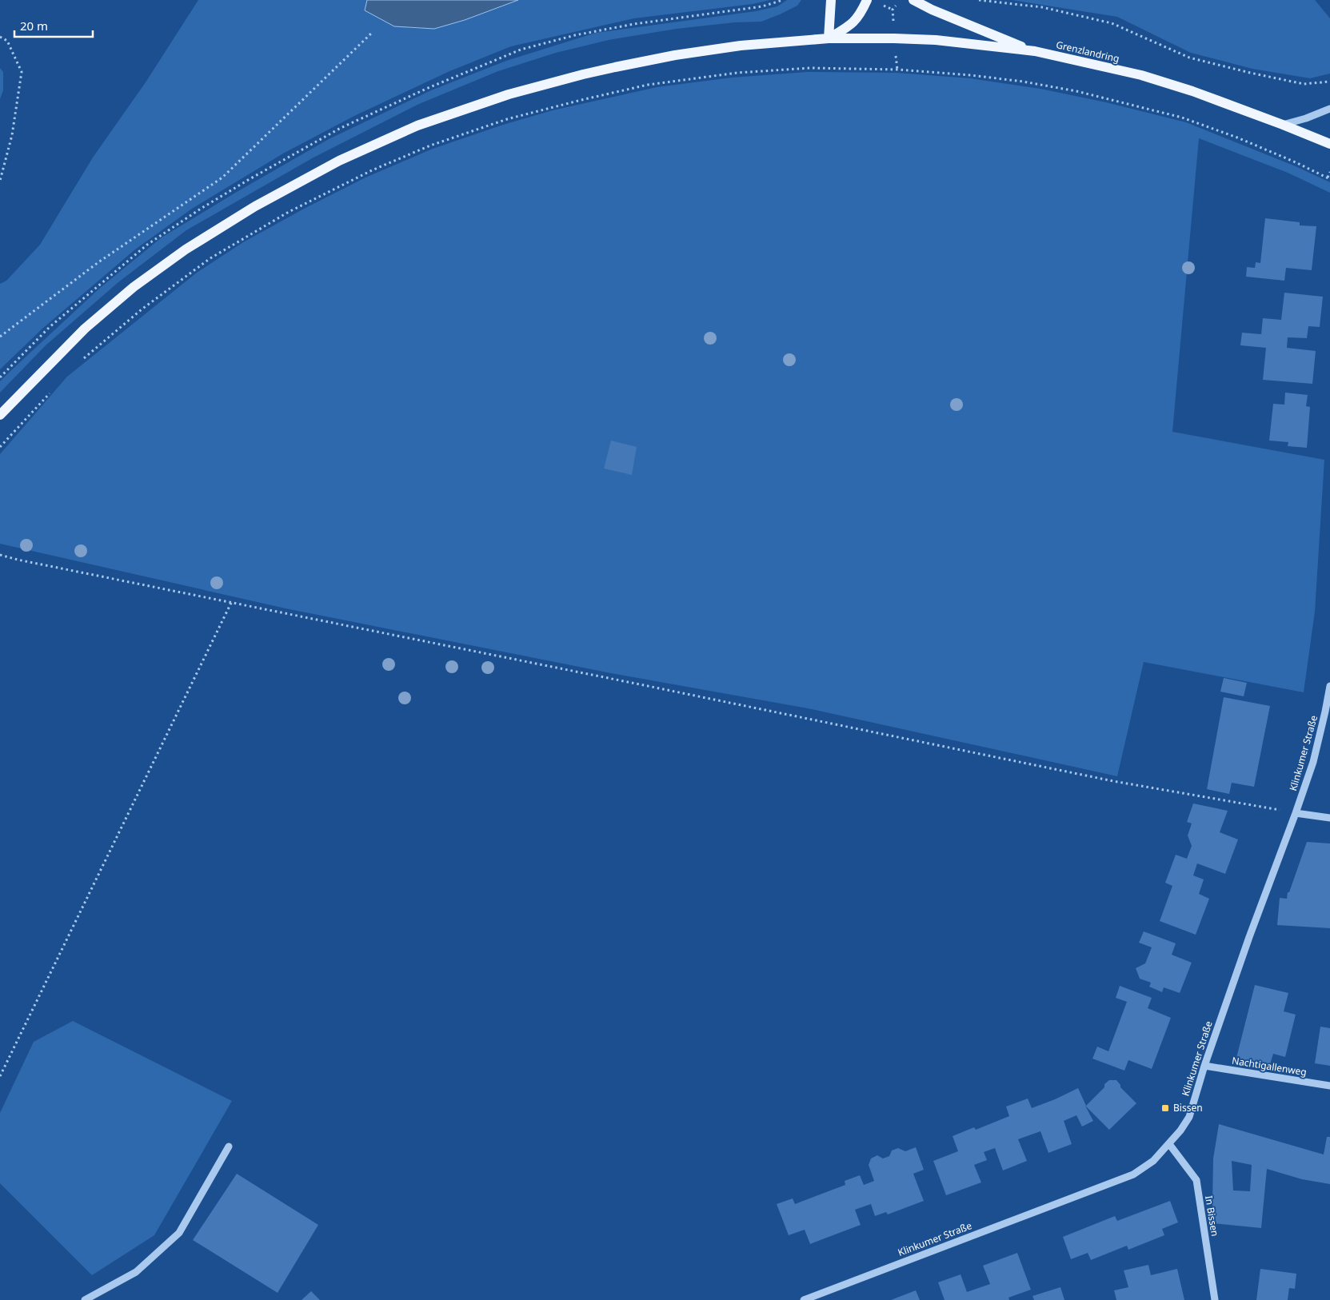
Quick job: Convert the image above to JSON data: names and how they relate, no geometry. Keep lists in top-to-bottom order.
{
  "streets": {
    "main road": ["Grenzlandring"],
    "street": ["Klinkumer Straße", "Nachtigallenweg", "In Bissen"]
  },
  "crossings": [
    ["Klinkumer Straße", "Nachtigallenweg"],
    ["Klinkumer Straße", "In Bissen"]
  ],
  "places": {
    "transit": ["Bissen"]
  },
  "scale_bar": "20 m"
}
